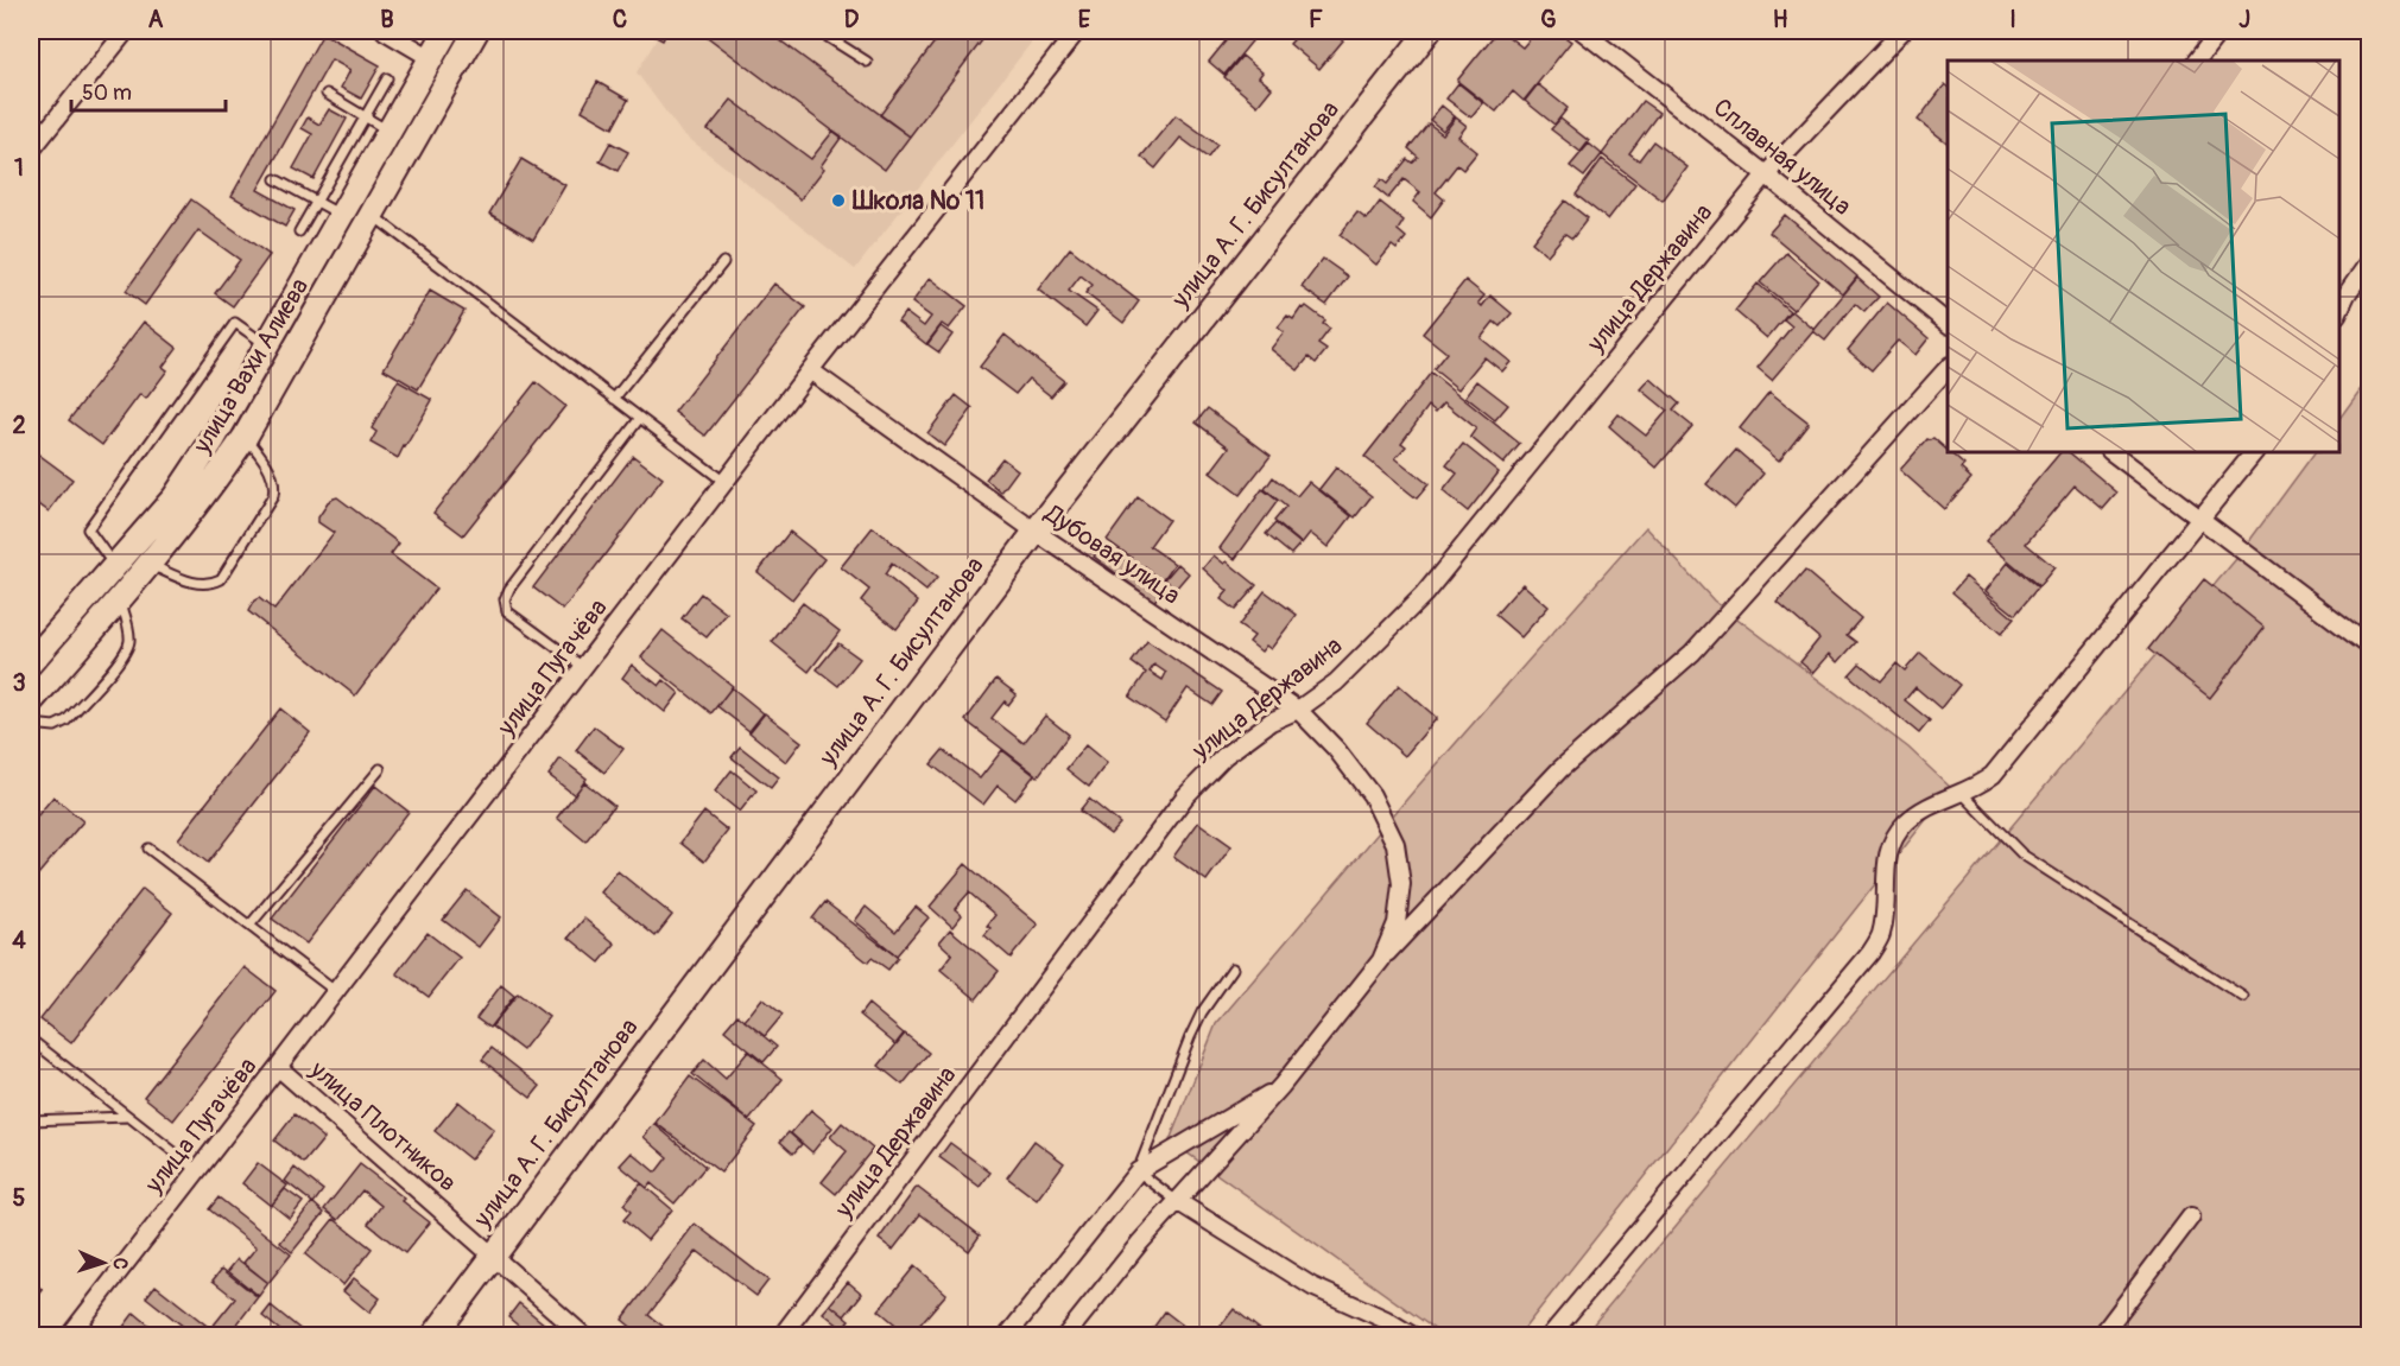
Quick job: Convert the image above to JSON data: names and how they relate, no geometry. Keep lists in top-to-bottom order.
{
  "streets": {
    "street": [
      "Сплавная улица",
      "улица А. Г. Бисултанова",
      "улица Державина",
      "улица Вахи Алиева",
      "Дубовая улица",
      "улица Пугачёва",
      "улица Плотников"
    ]
  },
  "crossings": [
    ["Сплавная улица", "улица Державина"],
    ["улица А. Г. Бисултанова", "Дубовая улица"],
    ["улица А. Г. Бисултанова", "улица Плотников"],
    ["улица Державина", "Дубовая улица"],
    ["Дубовая улица", "улица Пугачёва"],
    ["улица Пугачёва", "улица Плотников"]
  ],
  "places": ["Школа № 11"],
  "scale_bar": "50 m",
  "north": "right",
  "grid": {
    "columns": [
      "A",
      "B",
      "C",
      "D",
      "E",
      "F",
      "G",
      "H",
      "I",
      "J"
    ],
    "rows": [
      "1",
      "2",
      "3",
      "4",
      "5"
    ]
  }
}
